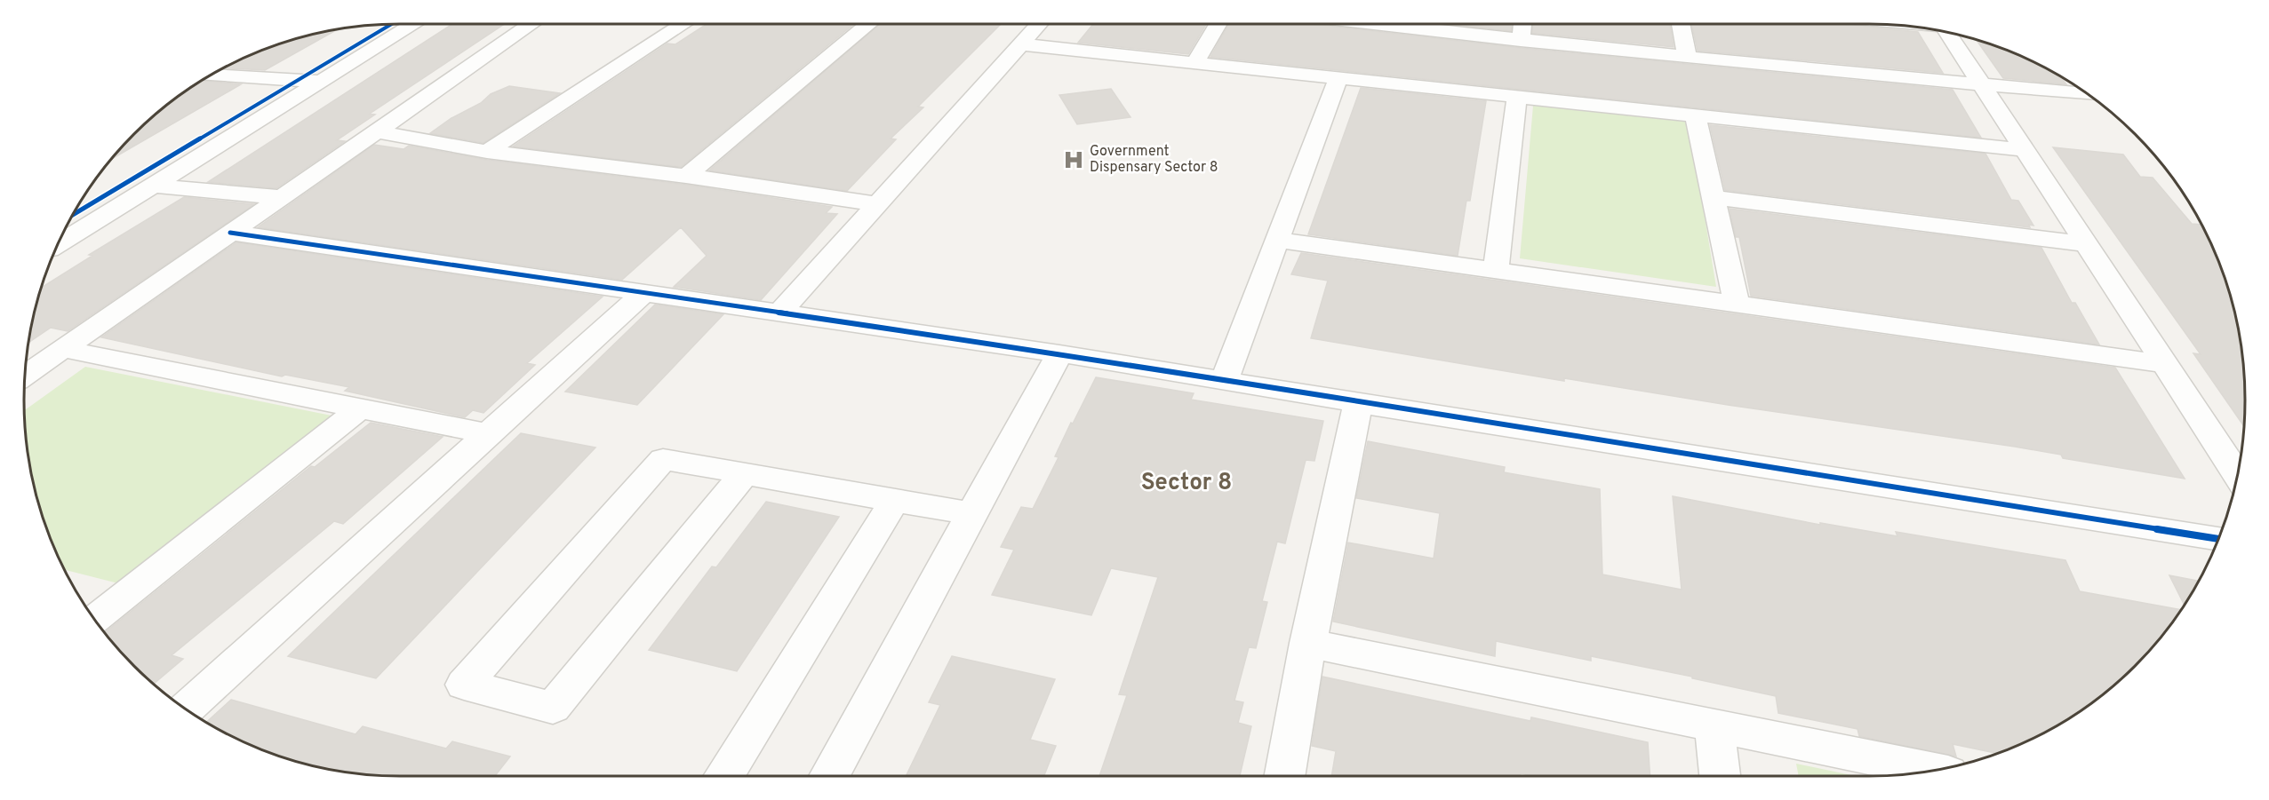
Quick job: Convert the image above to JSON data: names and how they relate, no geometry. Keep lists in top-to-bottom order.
{
  "districts": ["Sector 8"],
  "places": {
    "hospital": ["Government Dispensary Sector 8"]
  }
}
